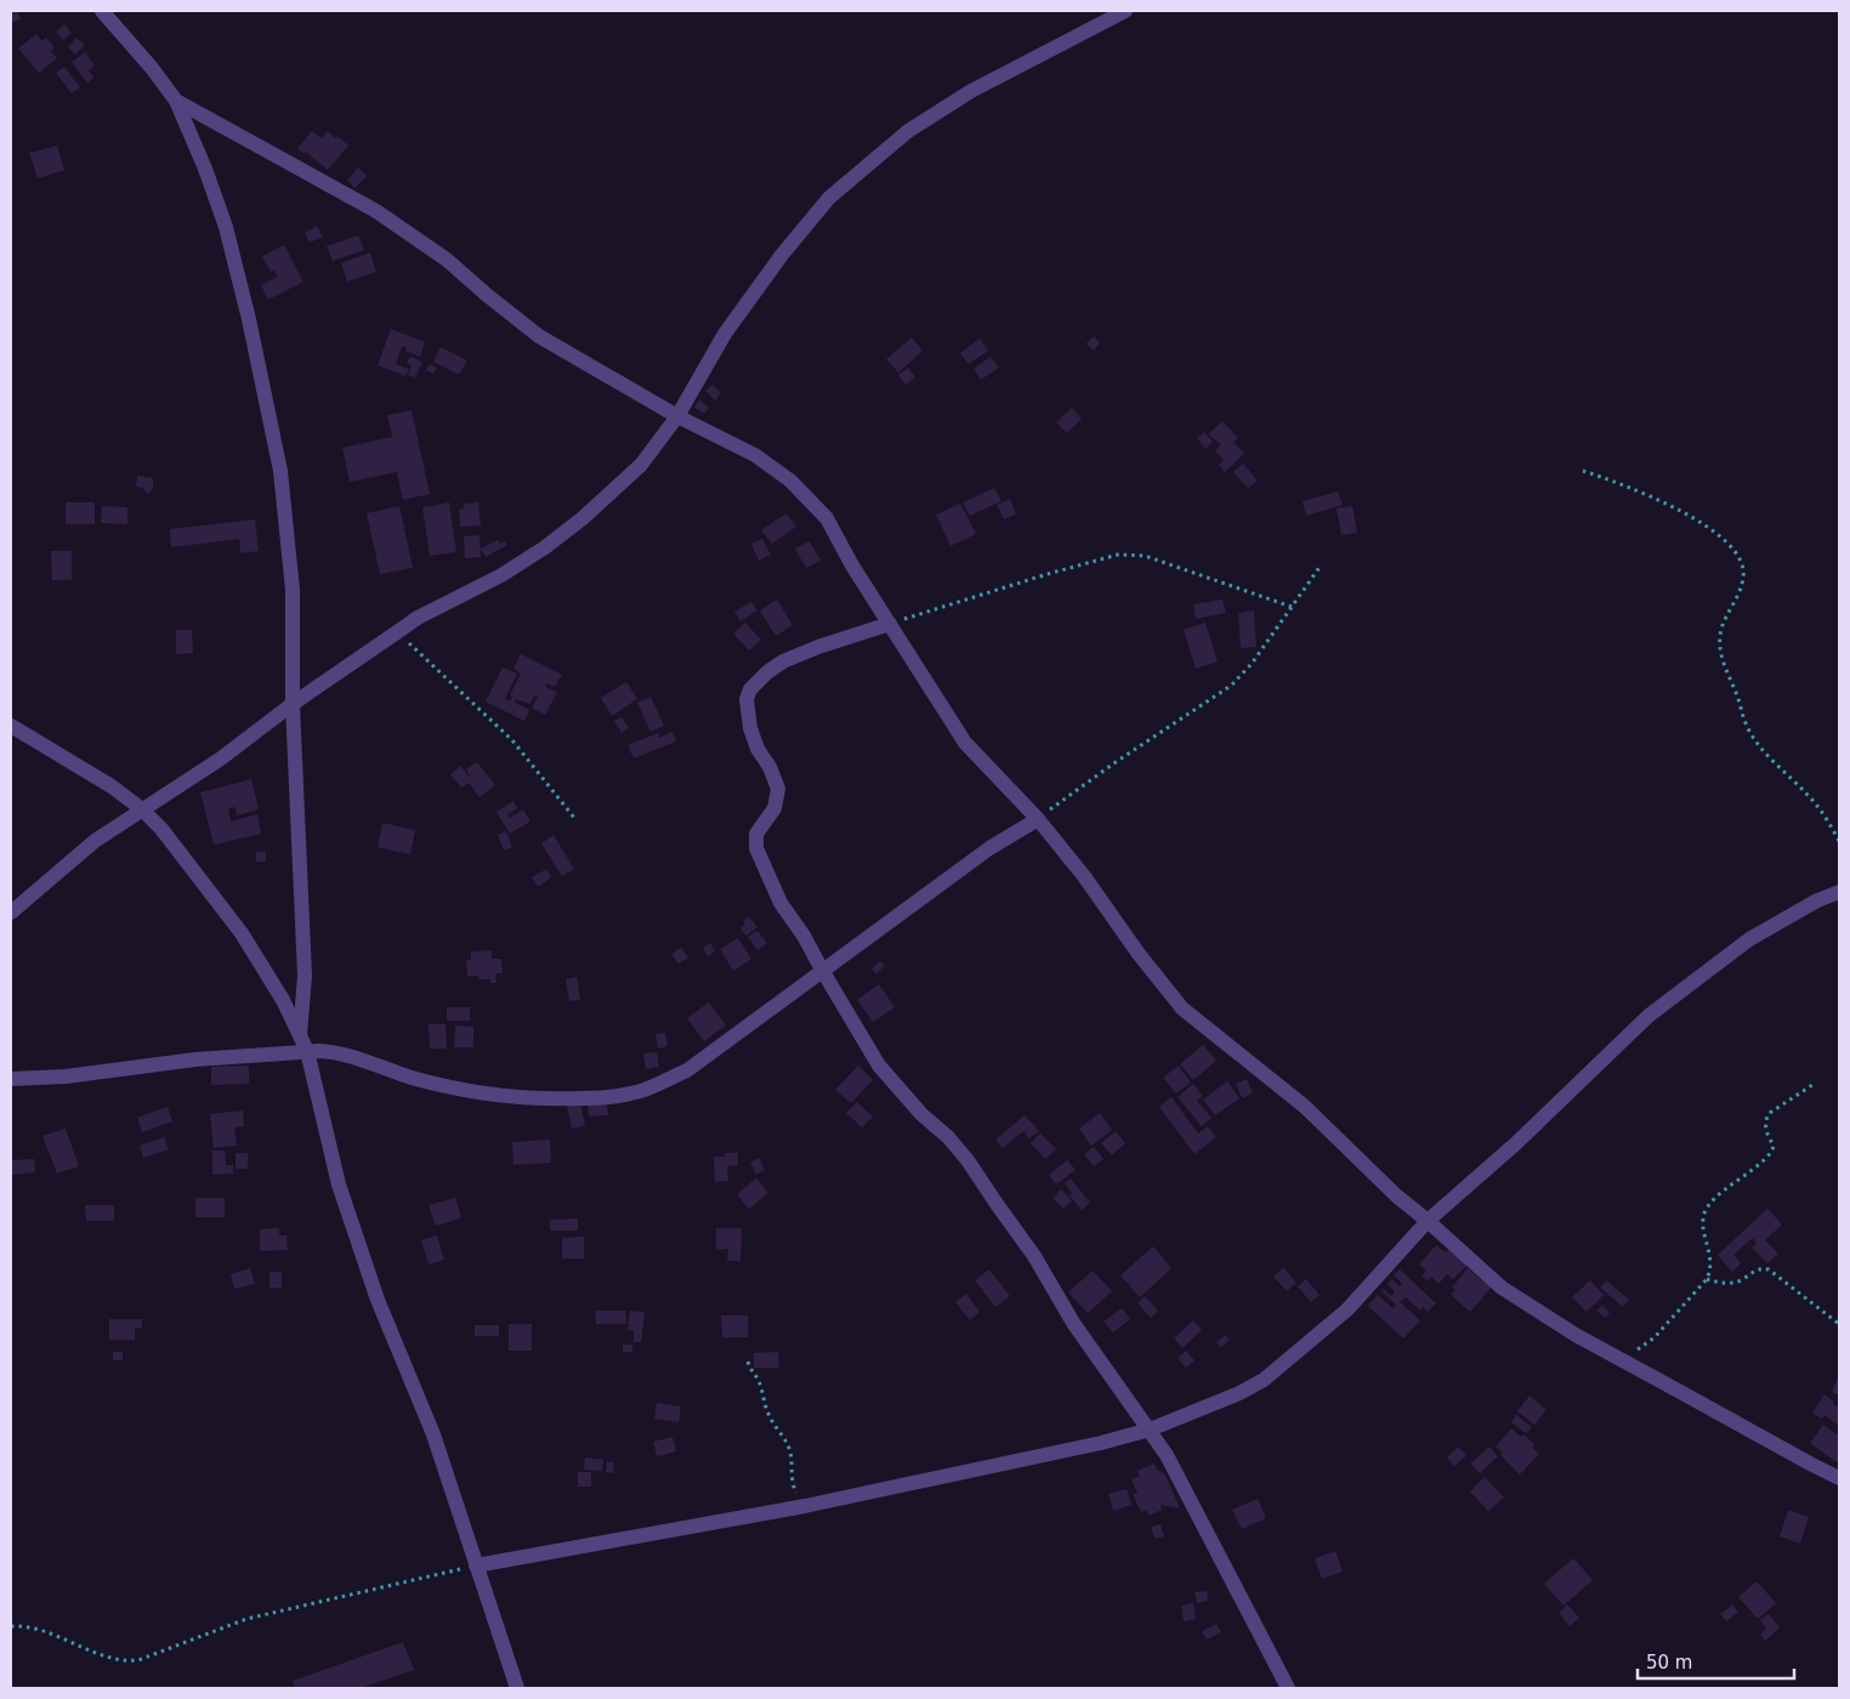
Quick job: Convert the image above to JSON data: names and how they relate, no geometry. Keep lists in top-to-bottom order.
{
  "scale_bar": "50 m"
}
